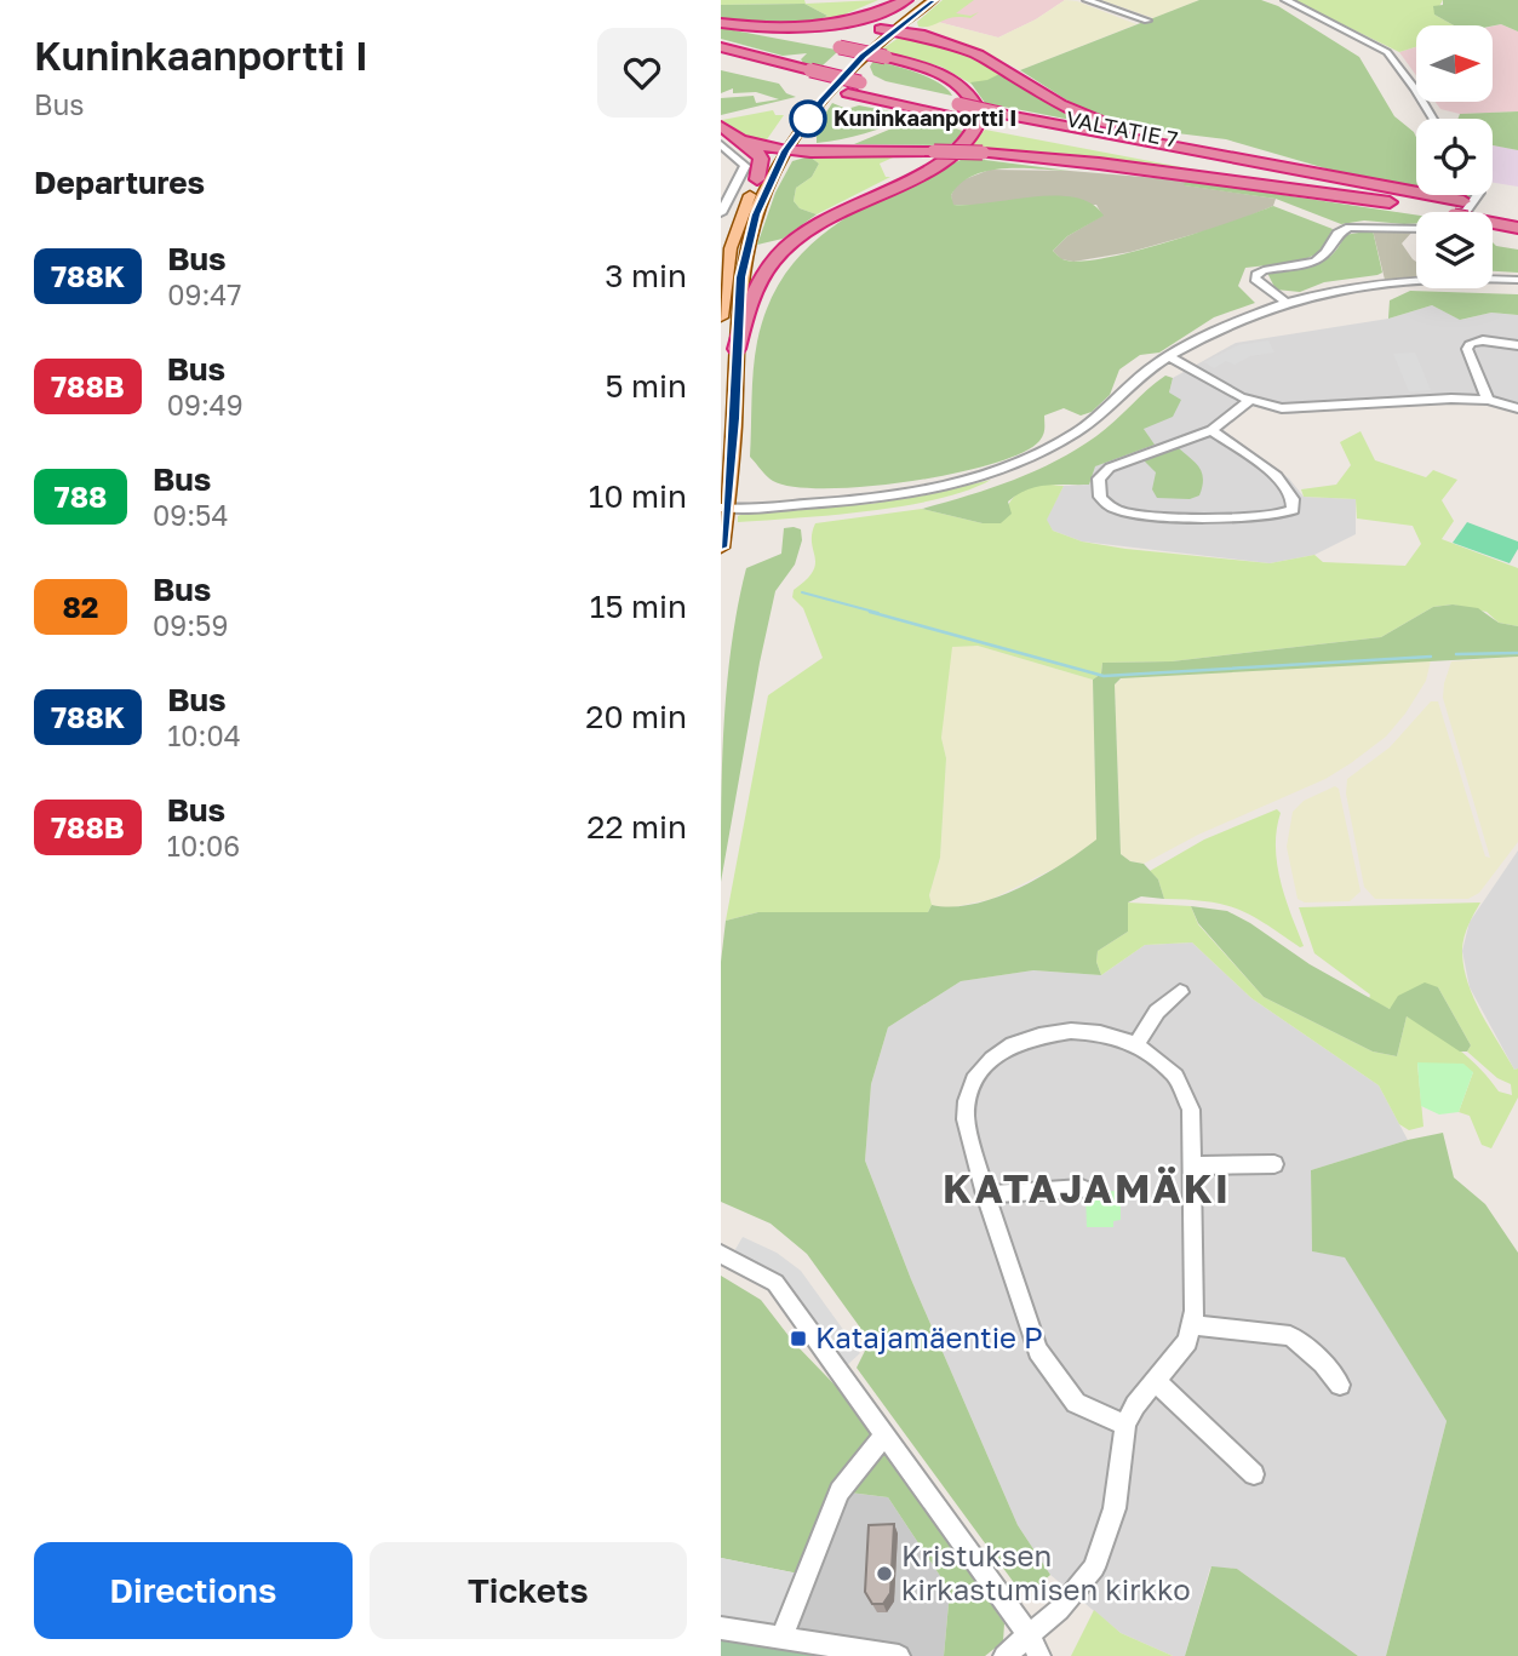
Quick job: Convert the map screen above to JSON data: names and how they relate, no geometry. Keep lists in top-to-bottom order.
{
  "streets": {
    "highway": ["VALTATIE 7"]
  },
  "districts": ["KATAJAMÄKI"],
  "places": {
    "other": ["Kuninkaanportti I", "Kristuksen kirkastumisen kirkko"],
    "transit": ["Katajamäentie P"]
  },
  "lines": ["bus line 788K"],
  "north": "right",
  "page": {
    "heading": [
      ["Kuninkaanportti I", "Bus"],
      "Departures"
    ],
    "list": [
      {
        "mark": "788K",
        "name": "Bus",
        "note": "09:47",
        "value": "3 min"
      },
      {
        "mark": "788B",
        "name": "Bus",
        "note": "09:49",
        "value": "5 min"
      },
      {
        "mark": "788",
        "name": "Bus",
        "note": "09:54",
        "value": "10 min"
      },
      {
        "mark": "82",
        "name": "Bus",
        "note": "09:59",
        "value": "15 min"
      },
      {
        "mark": "788K",
        "name": "Bus",
        "note": "10:04",
        "value": "20 min"
      },
      {
        "mark": "788B",
        "name": "Bus",
        "note": "10:06",
        "value": "22 min"
      }
    ],
    "buttons": ["Directions", "Tickets"]
  }
}
